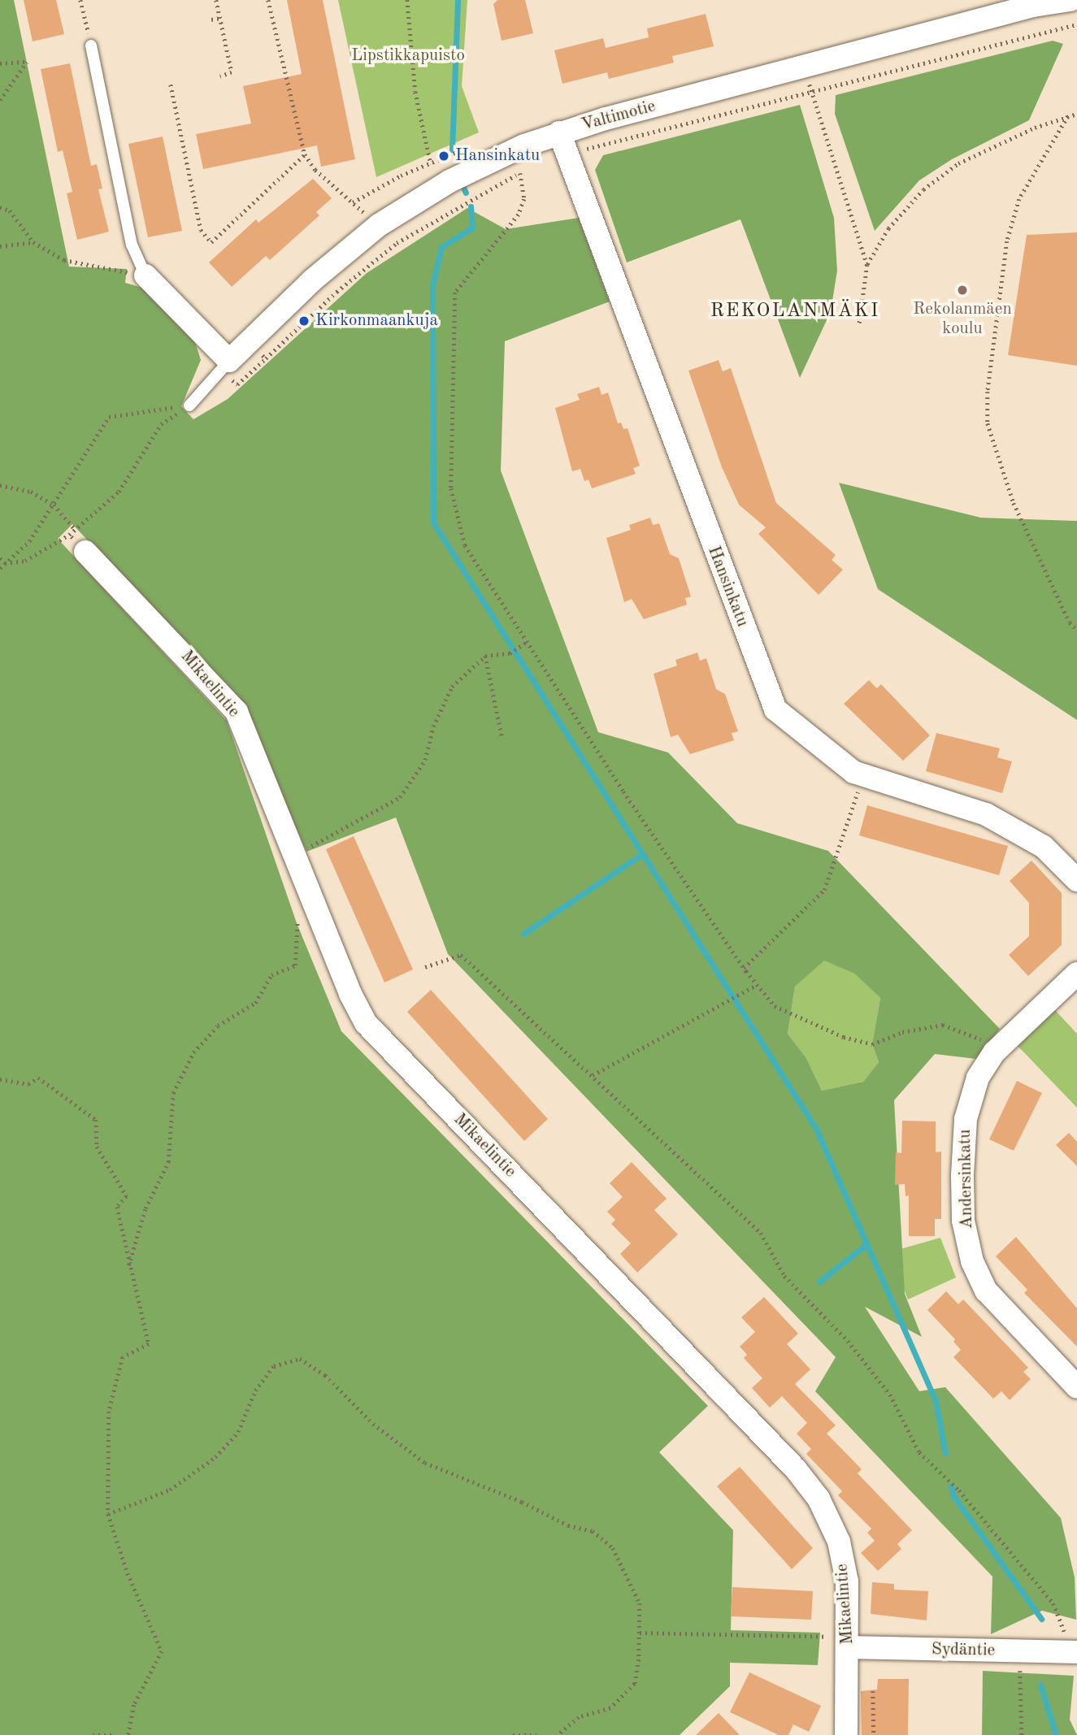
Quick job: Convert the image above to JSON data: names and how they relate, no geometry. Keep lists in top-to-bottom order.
{
  "streets": {
    "street": [
      "Valtimotie",
      "Hansinkatu",
      "Mikaelintie",
      "Andersinkatu",
      "Sydäntie"
    ]
  },
  "crossings": [
    ["Valtimotie", "Hansinkatu"],
    ["Mikaelintie", "Sydäntie"]
  ],
  "districts": ["REKOLANMÄKI"],
  "parks": ["Lipstikkapuisto"],
  "places": ["Hansinkatu", "Rekolanmäen koulu", "Kirkonmaankuja"]
}
